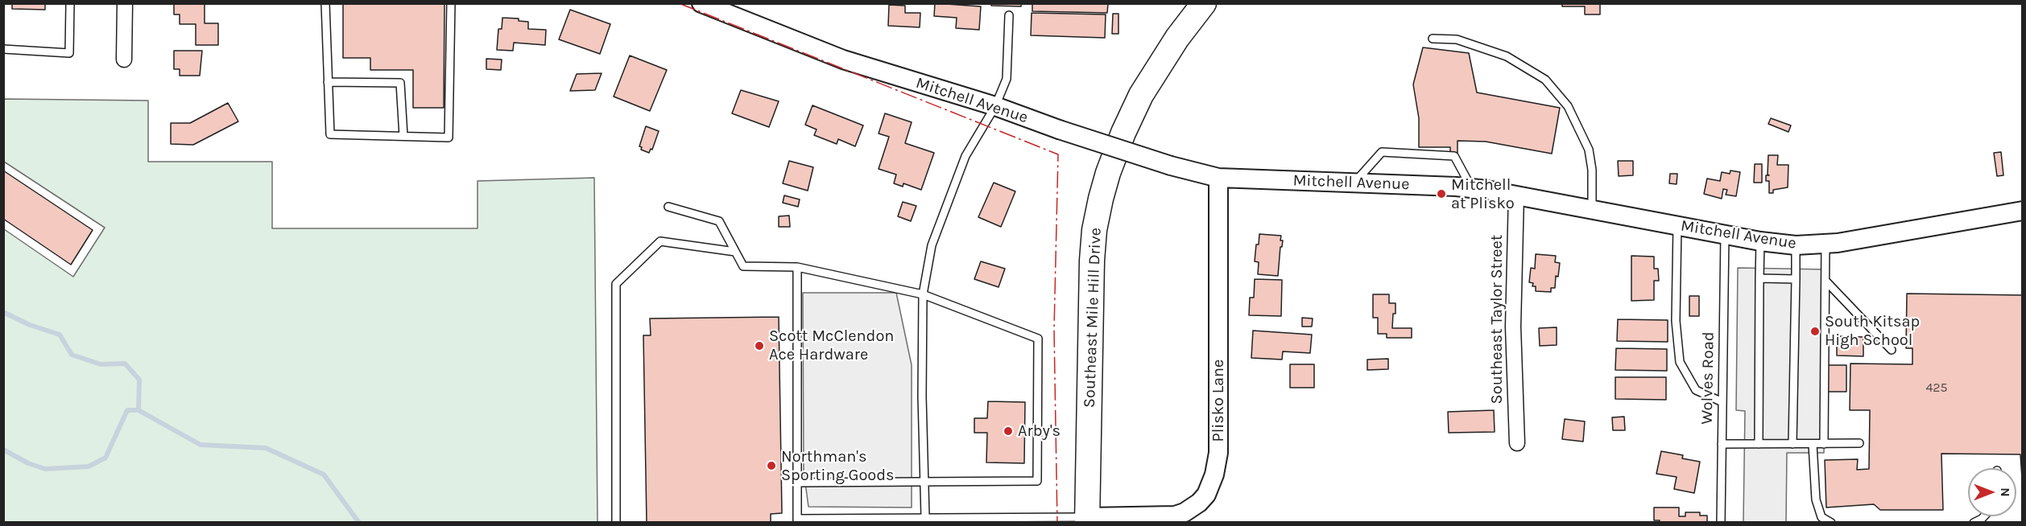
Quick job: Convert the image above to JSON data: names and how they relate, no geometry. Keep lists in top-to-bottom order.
{
  "streets": {
    "main road": ["Southeast Mile Hill Drive"],
    "street": ["Mitchell Avenue", "Southeast Taylor Street", "Plisko Lane"],
    "lane": ["Wolves Road"]
  },
  "crossings": [
    ["Mitchell Avenue", "Southeast Taylor Street"],
    ["Mitchell Avenue", "Wolves Road"],
    ["Mitchell Avenue", "Plisko Lane"],
    ["Southeast Mile Hill Drive", "Plisko Lane"]
  ],
  "places": [
    "Mitchell at Plisko",
    "South Kitsap High School",
    "Scott McClendon Ace Hardware",
    "Arby's",
    "Northman's Sporting Goods"
  ],
  "house_numbers": ["425"],
  "north": "right"
}
